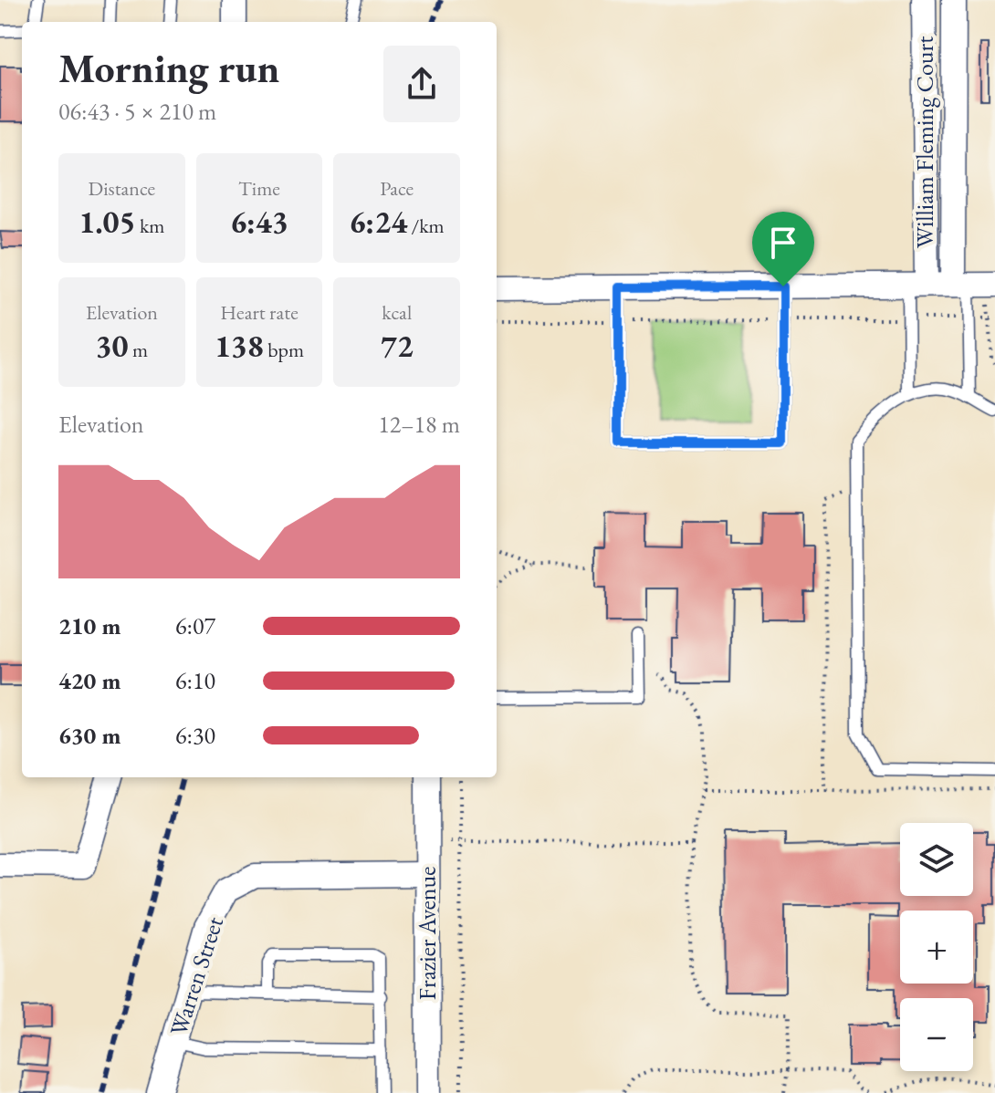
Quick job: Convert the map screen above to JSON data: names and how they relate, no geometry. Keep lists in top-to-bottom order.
{
  "streets": {
    "street": ["William Fleming Court", "Frazier Avenue", "Warren Street"]
  },
  "crossings": [
    ["Frazier Avenue", "Warren Street"]
  ],
  "page": {
    "heading": ["Morning run", "06:43 · 5 × 210 m"],
    "stats": [
      ["Distance", "1.05 km"],
      ["Time", "6:43"],
      ["Pace", "6:24 /km"],
      ["Elevation", "30 m"],
      ["Heart rate", "138 bpm"],
      ["kcal", "72"]
    ],
    "chart": ["Elevation", "12–18 m"],
    "list": [
      {
        "name": "210 m",
        "note": "6:07"
      },
      {
        "name": "420 m",
        "note": "6:10"
      },
      {
        "name": "630 m",
        "note": "6:30"
      }
    ],
    "map_buttons": ["+", "−"]
  }
}
